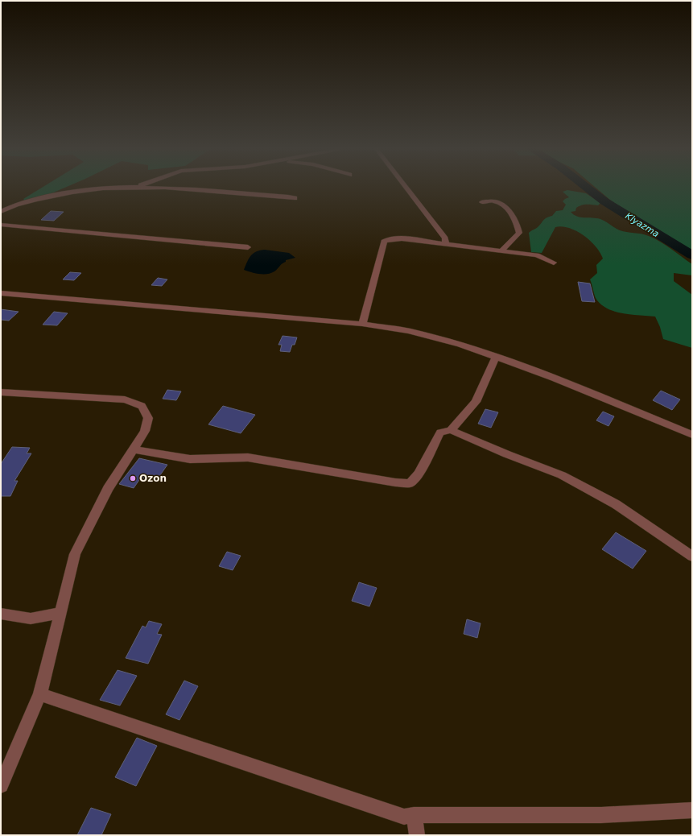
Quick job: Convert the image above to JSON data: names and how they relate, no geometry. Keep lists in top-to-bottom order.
{
  "water": ["Klyazma"],
  "places": ["Ozon"]
}
